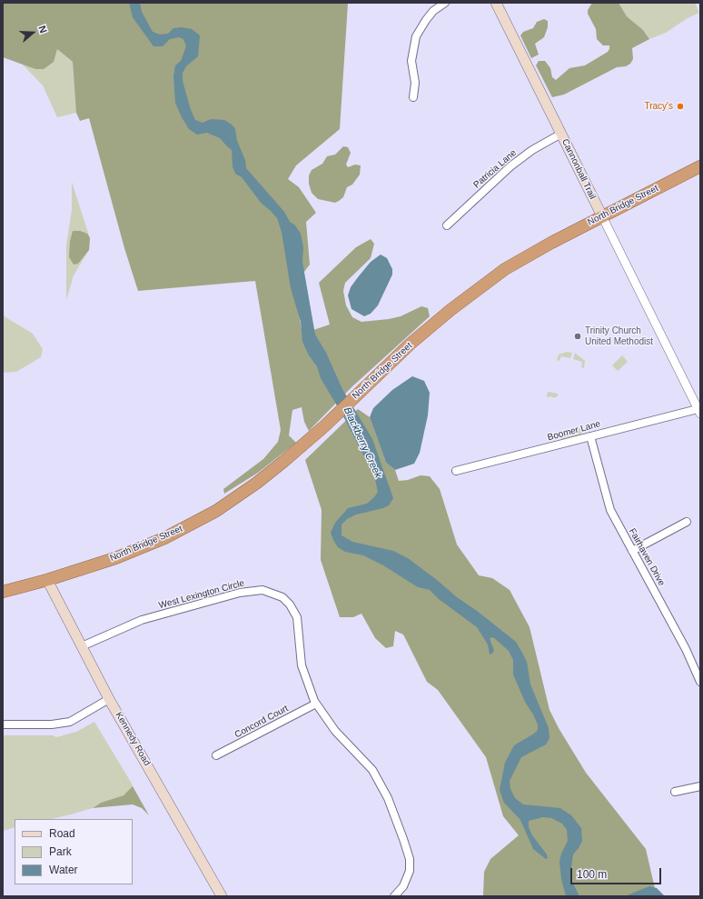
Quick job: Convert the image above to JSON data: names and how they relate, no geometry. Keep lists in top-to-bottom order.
{
  "streets": {
    "highway": ["North Bridge Street"],
    "main road": ["Cannonball Trail", "Kennedy Road"],
    "street": [
      "Patricia Lane",
      "Boomer Lane",
      "Fairhaven Drive",
      "West Lexington Circle",
      "Concord Court"
    ]
  },
  "crossings": [
    ["Patricia Lane", "Cannonball Trail"],
    ["Cannonball Trail", "North Bridge Street"],
    ["Cannonball Trail", "Boomer Lane"],
    ["North Bridge Street", "Kennedy Road"],
    ["Boomer Lane", "Fairhaven Drive"],
    ["West Lexington Circle", "Concord Court"],
    ["West Lexington Circle", "Kennedy Road"]
  ],
  "water": ["Blackberry Creek"],
  "places": ["Tracy's", "Trinity Church United Methodist"],
  "legend": ["Road", "Park", "Water"],
  "scale_bar": "100 m",
  "north": "right"
}
